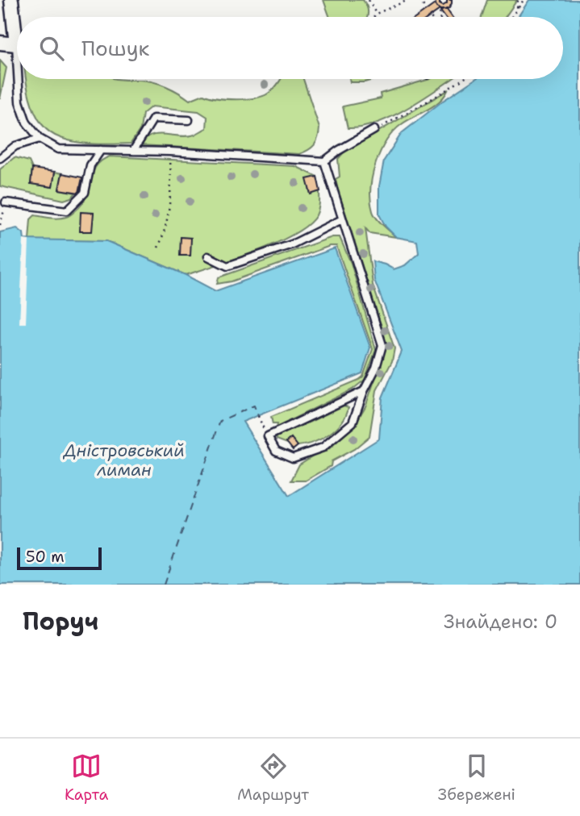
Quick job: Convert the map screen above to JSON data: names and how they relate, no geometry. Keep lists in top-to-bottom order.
{
  "water": ["Дністровський лиман"],
  "scale_bar": "50 m",
  "page": {
    "search": "Пошук",
    "scale": "50 m",
    "heading": ["Поруч", "Знайдено: 0"],
    "nav": ["Карта", "Маршрут", "Збережені"]
  }
}
